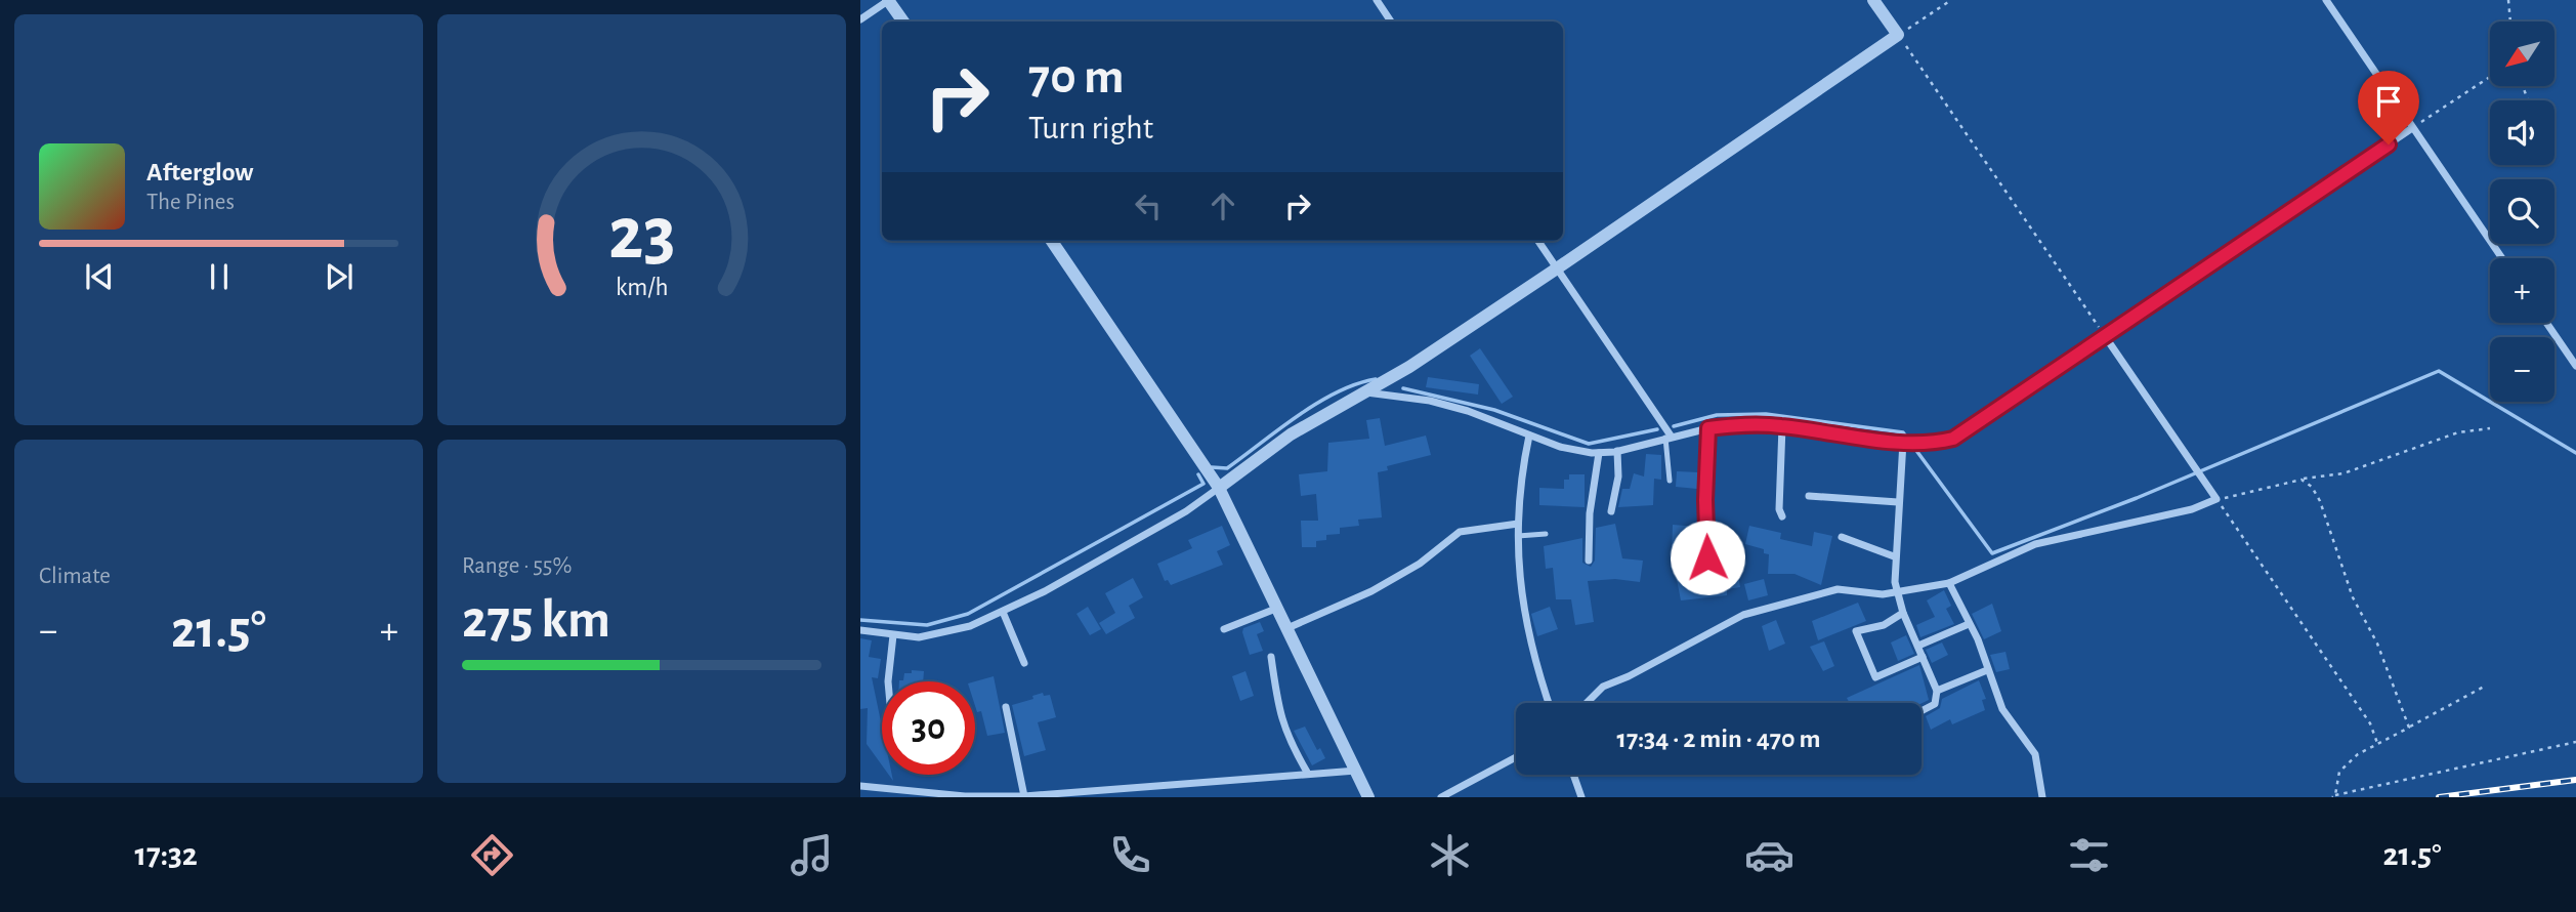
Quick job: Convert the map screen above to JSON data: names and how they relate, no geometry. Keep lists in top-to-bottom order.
{
  "north": "bottom left",
  "page": {
    "map_buttons": ["+", "−"],
    "turn": ["70 m", "Turn right"],
    "song": ["Afterglow", "The Pines"],
    "tile": [
      "Climate",
      ["Range · 55%", "275 km"]
    ],
    "heat": ["−", "21.5°", "+"],
    "limit": "30",
    "trip": "17:34 · 2 min · 470 m",
    "tabs": ["17:32", "21.5°"],
    "gauge": ["23", "km/h"]
  }
}
